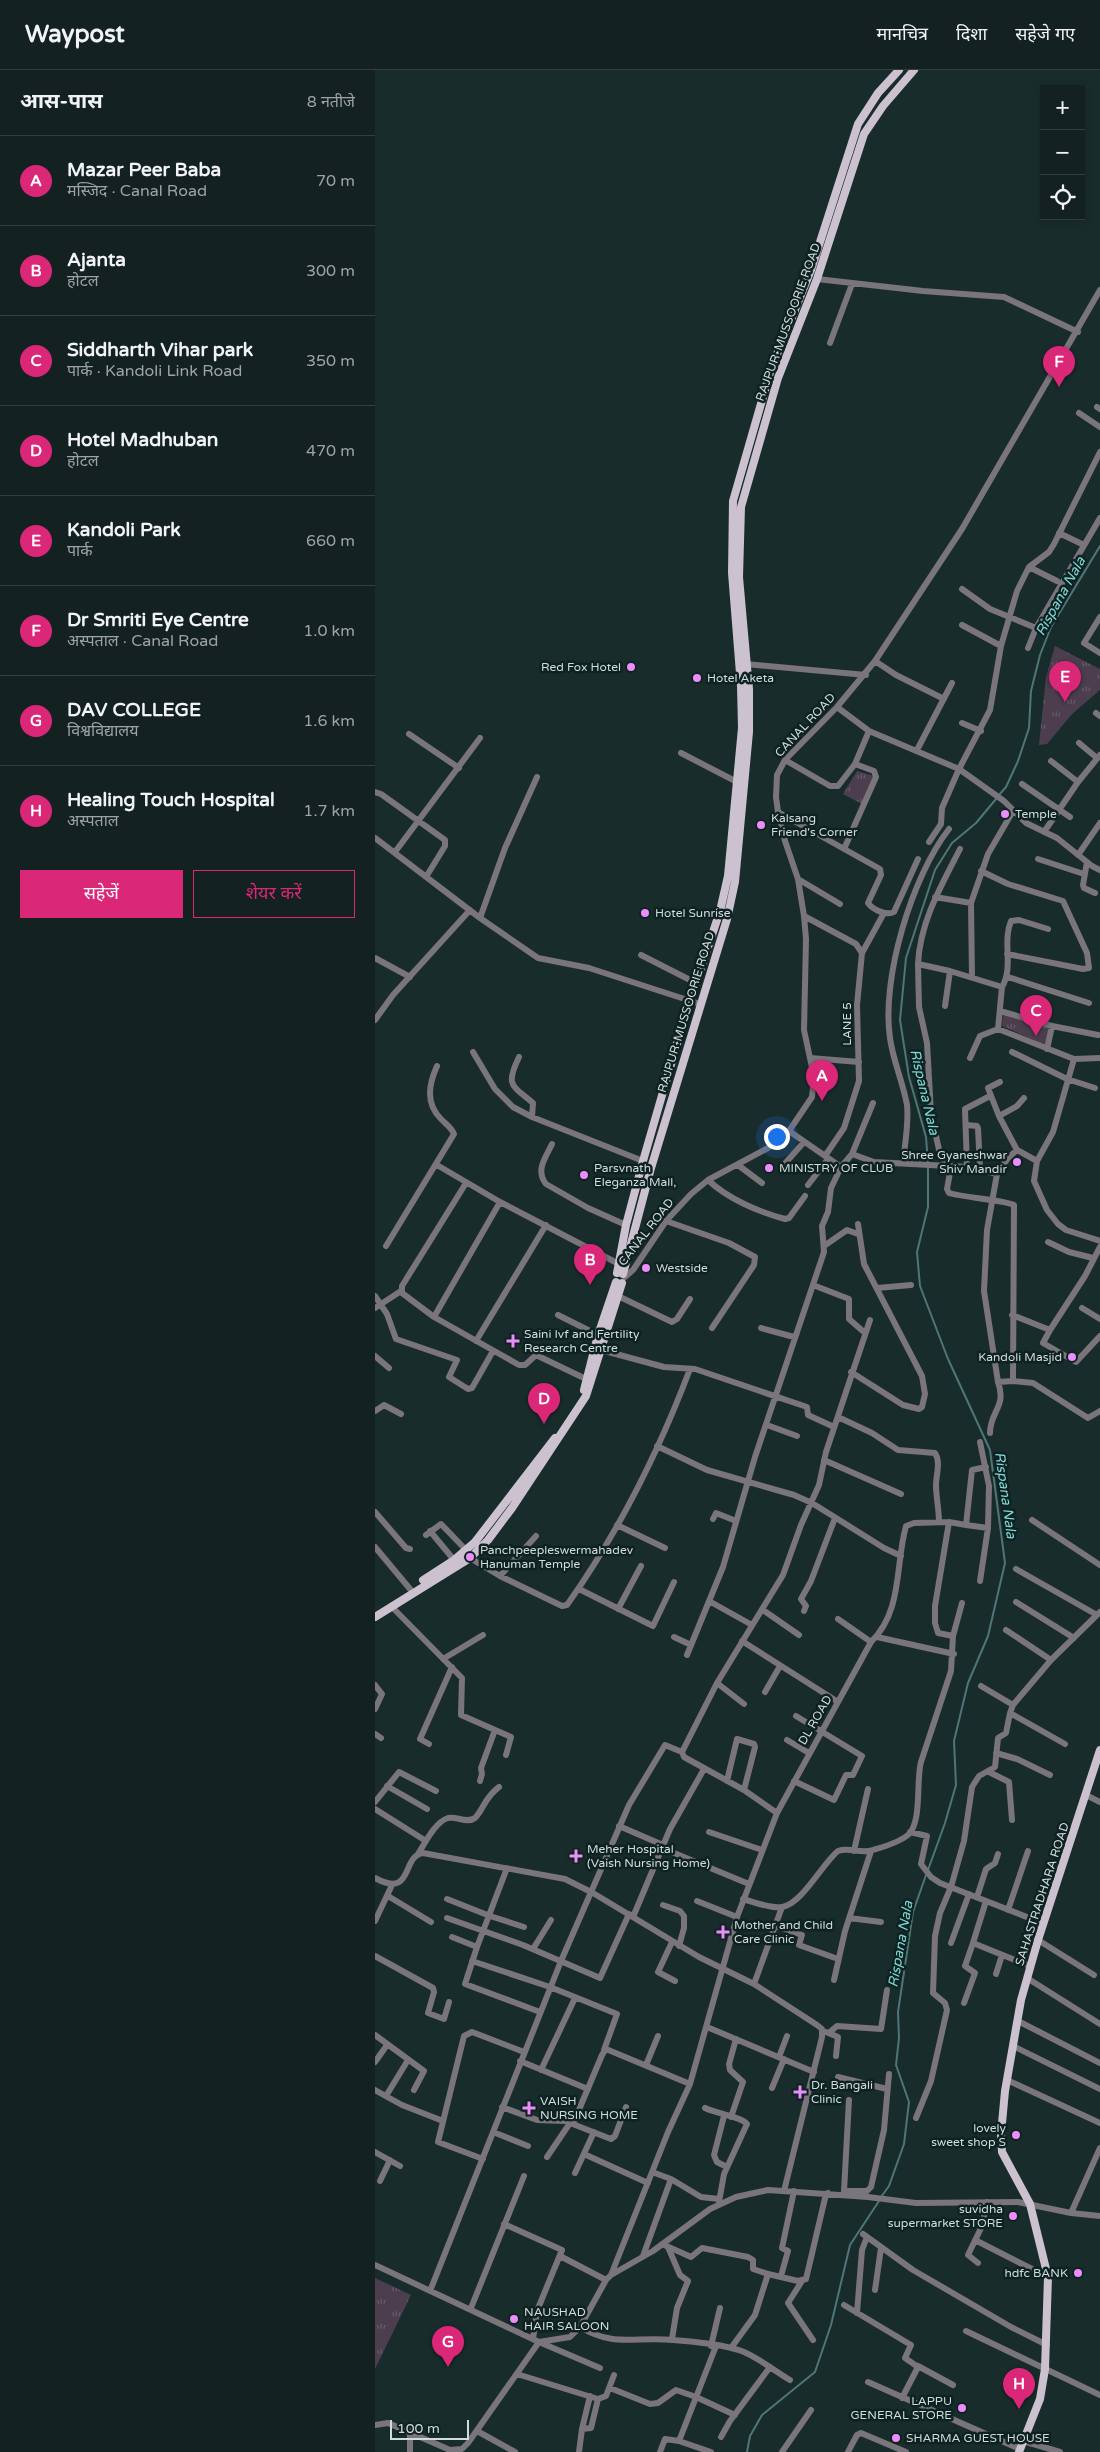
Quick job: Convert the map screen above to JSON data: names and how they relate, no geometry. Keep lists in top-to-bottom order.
{
  "streets": {
    "main road": ["RAJPUR-MUSSOORIE ROAD", "SAHASTRADHARA ROAD"],
    "street": ["CANAL ROAD", "LANE 5", "DL ROAD"]
  },
  "crossings": [
    ["RAJPUR-MUSSOORIE ROAD", "CANAL ROAD"]
  ],
  "water": ["Rispana Nala"],
  "places": {
    "other": [
      "Red Fox Hotel",
      "Hotel Aketa",
      "Temple",
      "Kalsang Friend's Corner",
      "Hotel Sunrise",
      "Shree Gyaneshwar Shiv Mandir",
      "MINISTRY OF CLUB",
      "Parsvnath Eleganza Mall,",
      "Westside",
      "Kandoli Masjid",
      "Panchpeepleswermahadev Hanuman Temple",
      "lovely sweet shop S",
      "suvidha supermarket STORE",
      "hdfc BANK",
      "NAUSHAD HAIR SALOON",
      "LAPPU GENERAL STORE",
      "SHARMA GUEST HOUSE"
    ],
    "health": [
      "Saini Ivf and Fertility Research Centre",
      "Meher Hospital (Vaish Nursing Home)",
      "Mother and Child Care Clinic",
      "Dr. Bangali Clinic",
      "VAISH NURSING HOME"
    ]
  },
  "scale_bar": "100 m",
  "page": {
    "header": "Waypost",
    "nav": ["मानचित्र", "दिशा", "सहेजे गए"],
    "heading": ["आस-पास", "8 नतीजे"],
    "map_buttons": ["+", "−"],
    "list": [
      {
        "mark": "A",
        "name": "Mazar Peer Baba",
        "note": "मस्जिद · Canal Road",
        "value": "70 m"
      },
      {
        "mark": "B",
        "name": "Ajanta",
        "note": "होटल",
        "value": "300 m"
      },
      {
        "mark": "C",
        "name": "Siddharth Vihar park",
        "note": "पार्क · Kandoli Link Road",
        "value": "350 m"
      },
      {
        "mark": "D",
        "name": "Hotel Madhuban",
        "note": "होटल",
        "value": "470 m"
      },
      {
        "mark": "E",
        "name": "Kandoli Park",
        "note": "पार्क",
        "value": "660 m"
      },
      {
        "mark": "F",
        "name": "Dr Smriti Eye Centre",
        "note": "अस्पताल · Canal Road",
        "value": "1.0 km"
      },
      {
        "mark": "G",
        "name": "DAV COLLEGE",
        "note": "विश्वविद्यालय",
        "value": "1.6 km"
      },
      {
        "mark": "H",
        "name": "Healing Touch Hospital",
        "note": "अस्पताल",
        "value": "1.7 km"
      }
    ],
    "pins": [
      "F",
      "E",
      "C",
      "A",
      "B",
      "D",
      "G",
      "H"
    ],
    "buttons": ["सहेजें", "शेयर करें"],
    "scale": "100 m"
  }
}
